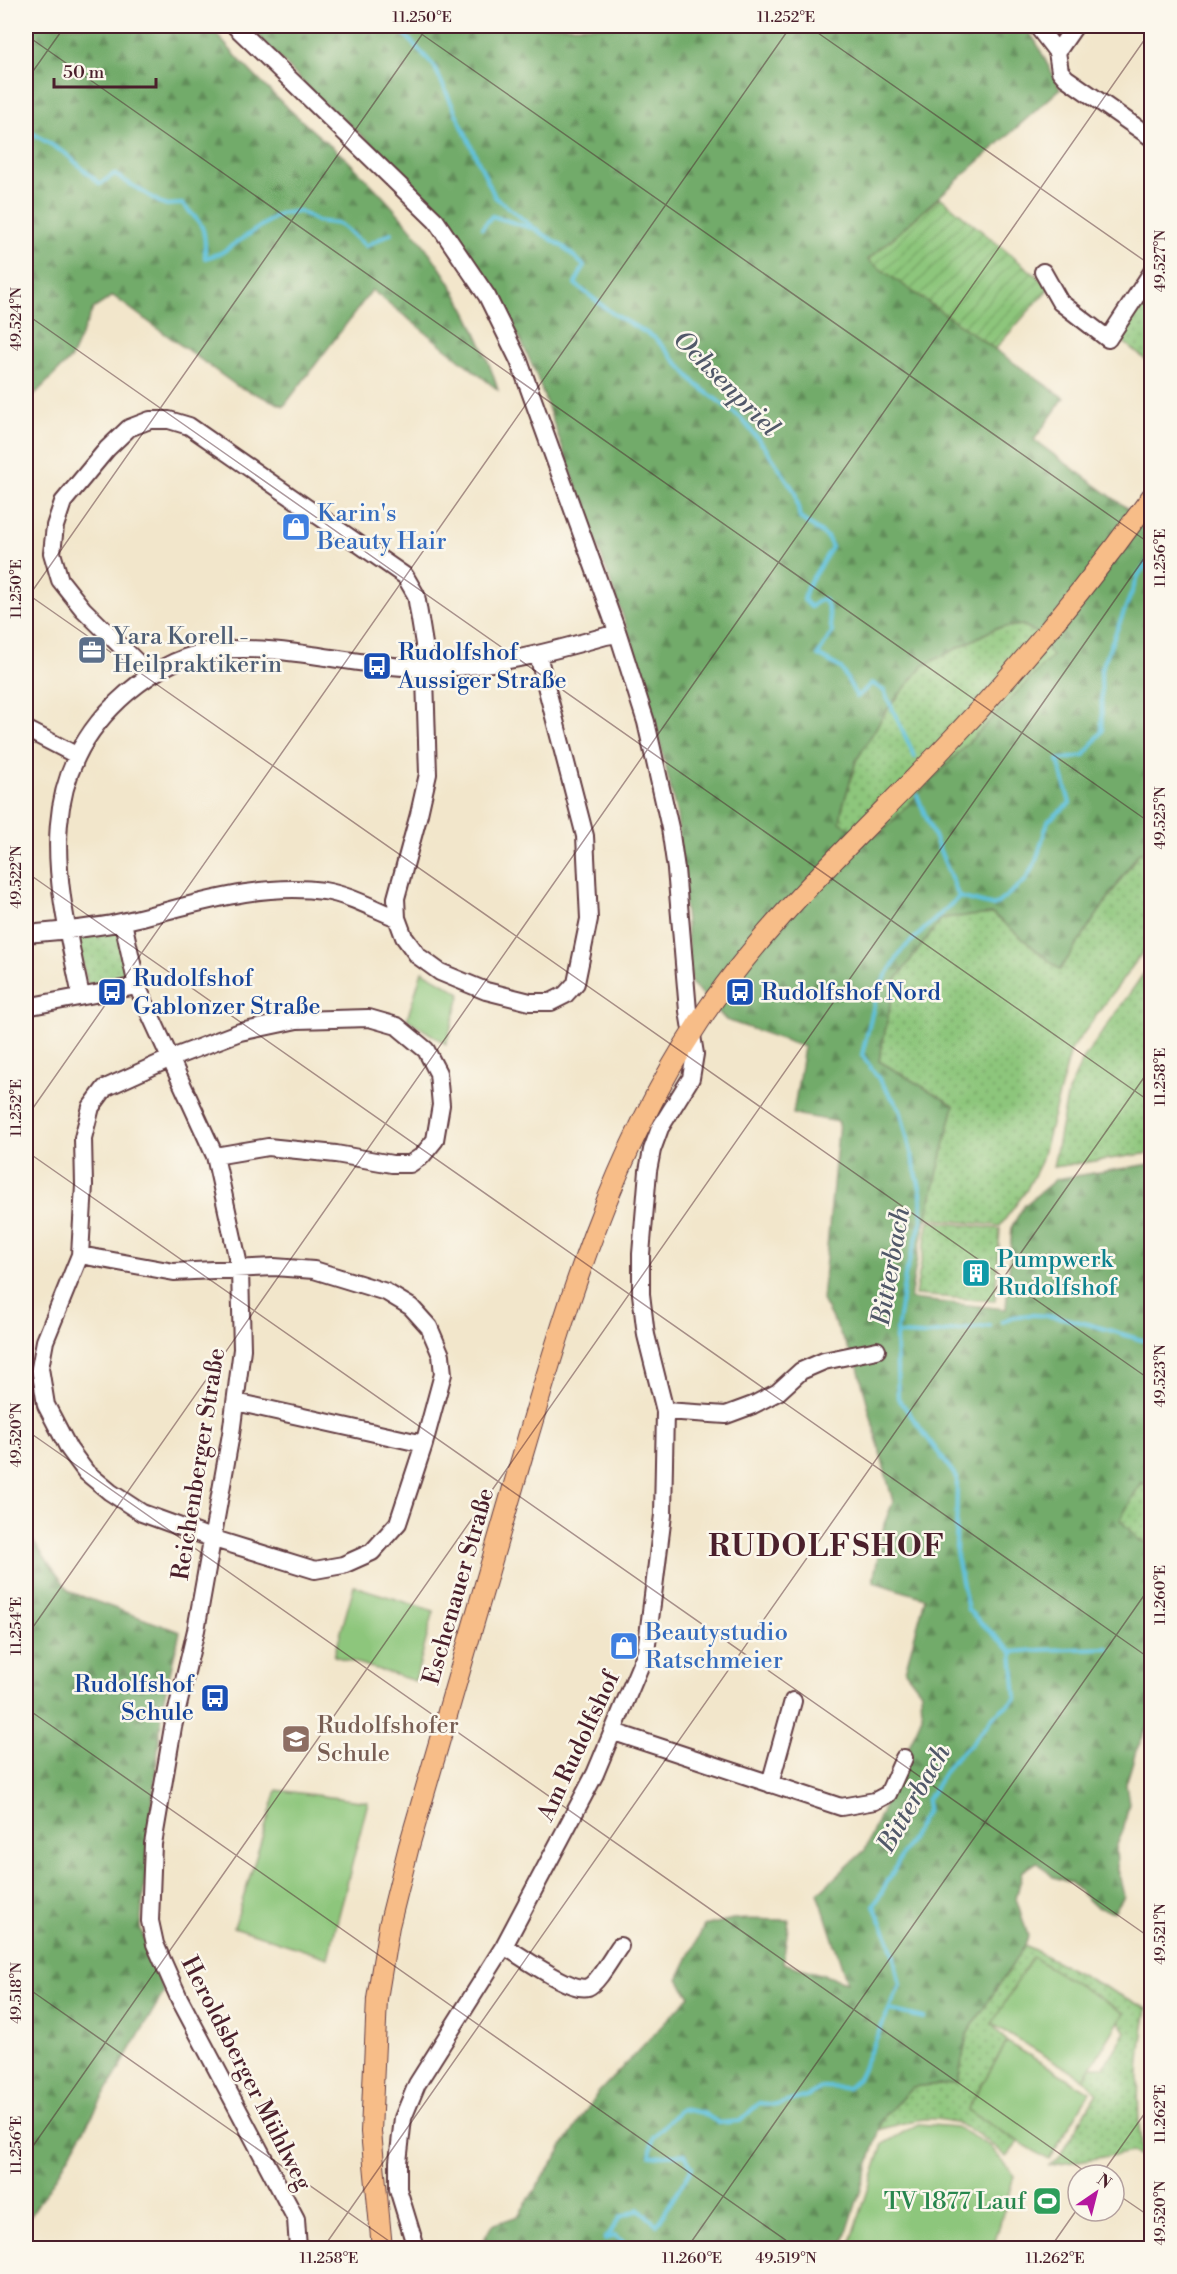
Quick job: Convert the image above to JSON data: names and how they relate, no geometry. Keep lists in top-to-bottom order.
{
  "streets": {
    "main road": ["Eschenauer Straße"],
    "street": ["Reichenberger Straße", "Am Rudolfshof", "Heroldsberger Mühlweg"]
  },
  "crossings": [
    ["Reichenberger Straße", "Heroldsberger Mühlweg"],
    ["Eschenauer Straße", "Am Rudolfshof"]
  ],
  "districts": ["RUDOLFSHOF"],
  "water": ["Ochsenpriel", "Bitterbach"],
  "places": {
    "shop": ["Karin's Beauty Hair", "Beautystudio Ratschmeier"],
    "office": ["Yara Korell - Heilpraktikerin"],
    "bus stop": [
      "Rudolfshof Aussiger Straße",
      "Rudolfshof Gablonzer Straße",
      "Rudolfshof Nord",
      "Rudolfshof Schule"
    ],
    "building": ["Pumpwerk Rudolfshof"],
    "school or university": ["Rudolfshofer Schule"],
    "sports": ["TV 1877 Lauf"]
  },
  "scale_bar": "50 m",
  "north": "top right",
  "coordinates": [
    "11.250°E",
    "11.252°E",
    "49.527°N",
    "49.524°N",
    "11.256°E",
    "49.525°N",
    "49.522°N",
    "11.258°E",
    "49.523°N",
    "49.520°N",
    "11.260°E",
    "11.254°E",
    "49.521°N",
    "49.518°N",
    "11.262°E",
    "49.519°N"
  ]
}
